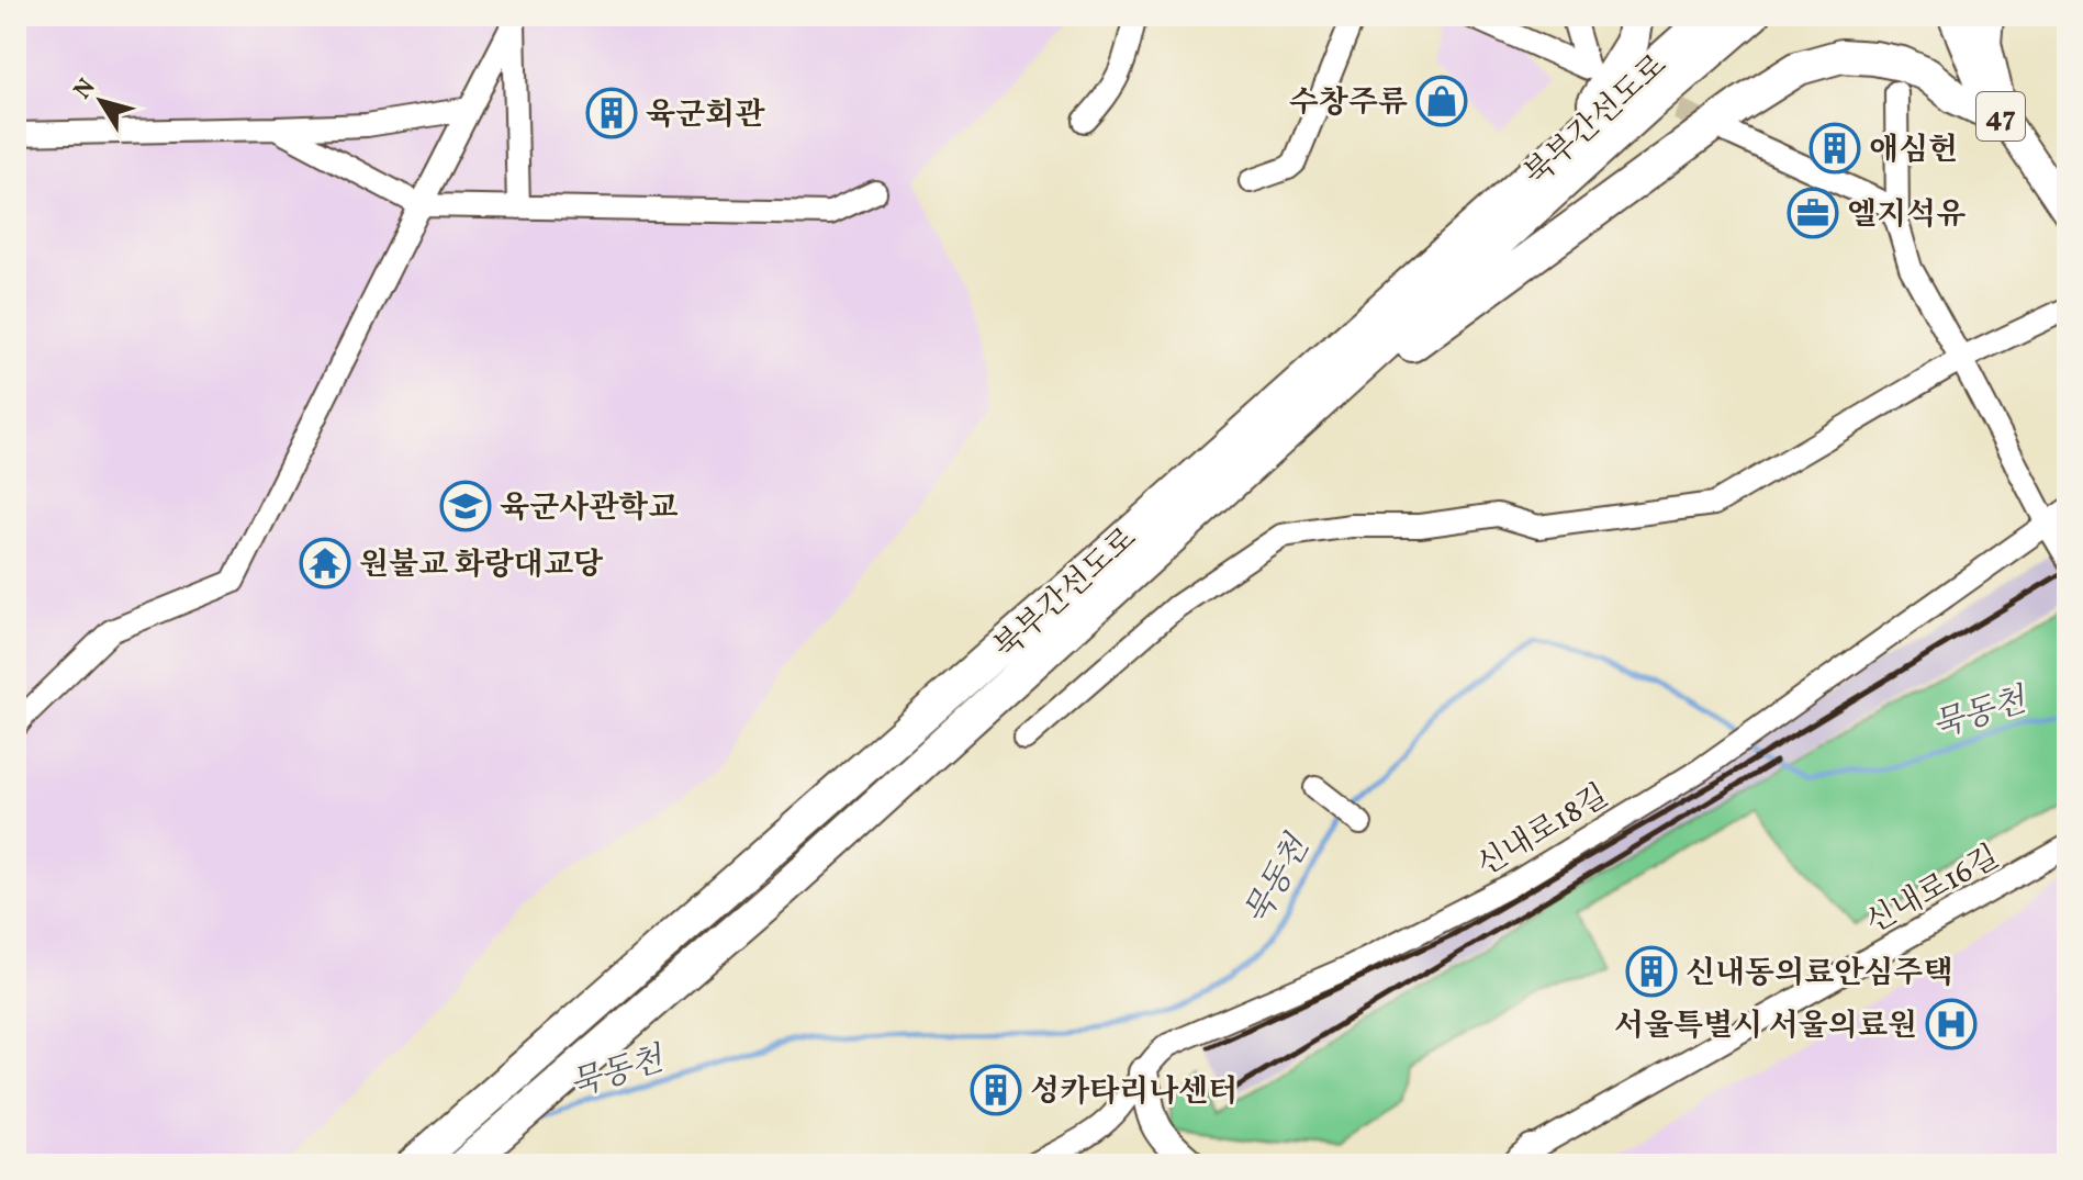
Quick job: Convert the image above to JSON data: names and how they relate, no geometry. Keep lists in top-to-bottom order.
{
  "streets": {
    "highway": ["북부간선도로"],
    "main road": ["47"],
    "street": ["신내로18길", "신내로16길"]
  },
  "water": ["묵동천"],
  "places": {
    "shop": ["수창주류"],
    "building": [
      "육군회관",
      "애심헌",
      "신내동의료안심주택",
      "성카타리나센터"
    ],
    "office": ["엘지석유"],
    "school or university": ["육군사관학교"],
    "temple": ["원불교 화랑대교당"],
    "hospital": ["서울특별시 서울의료원"]
  },
  "north": "top left"
}
